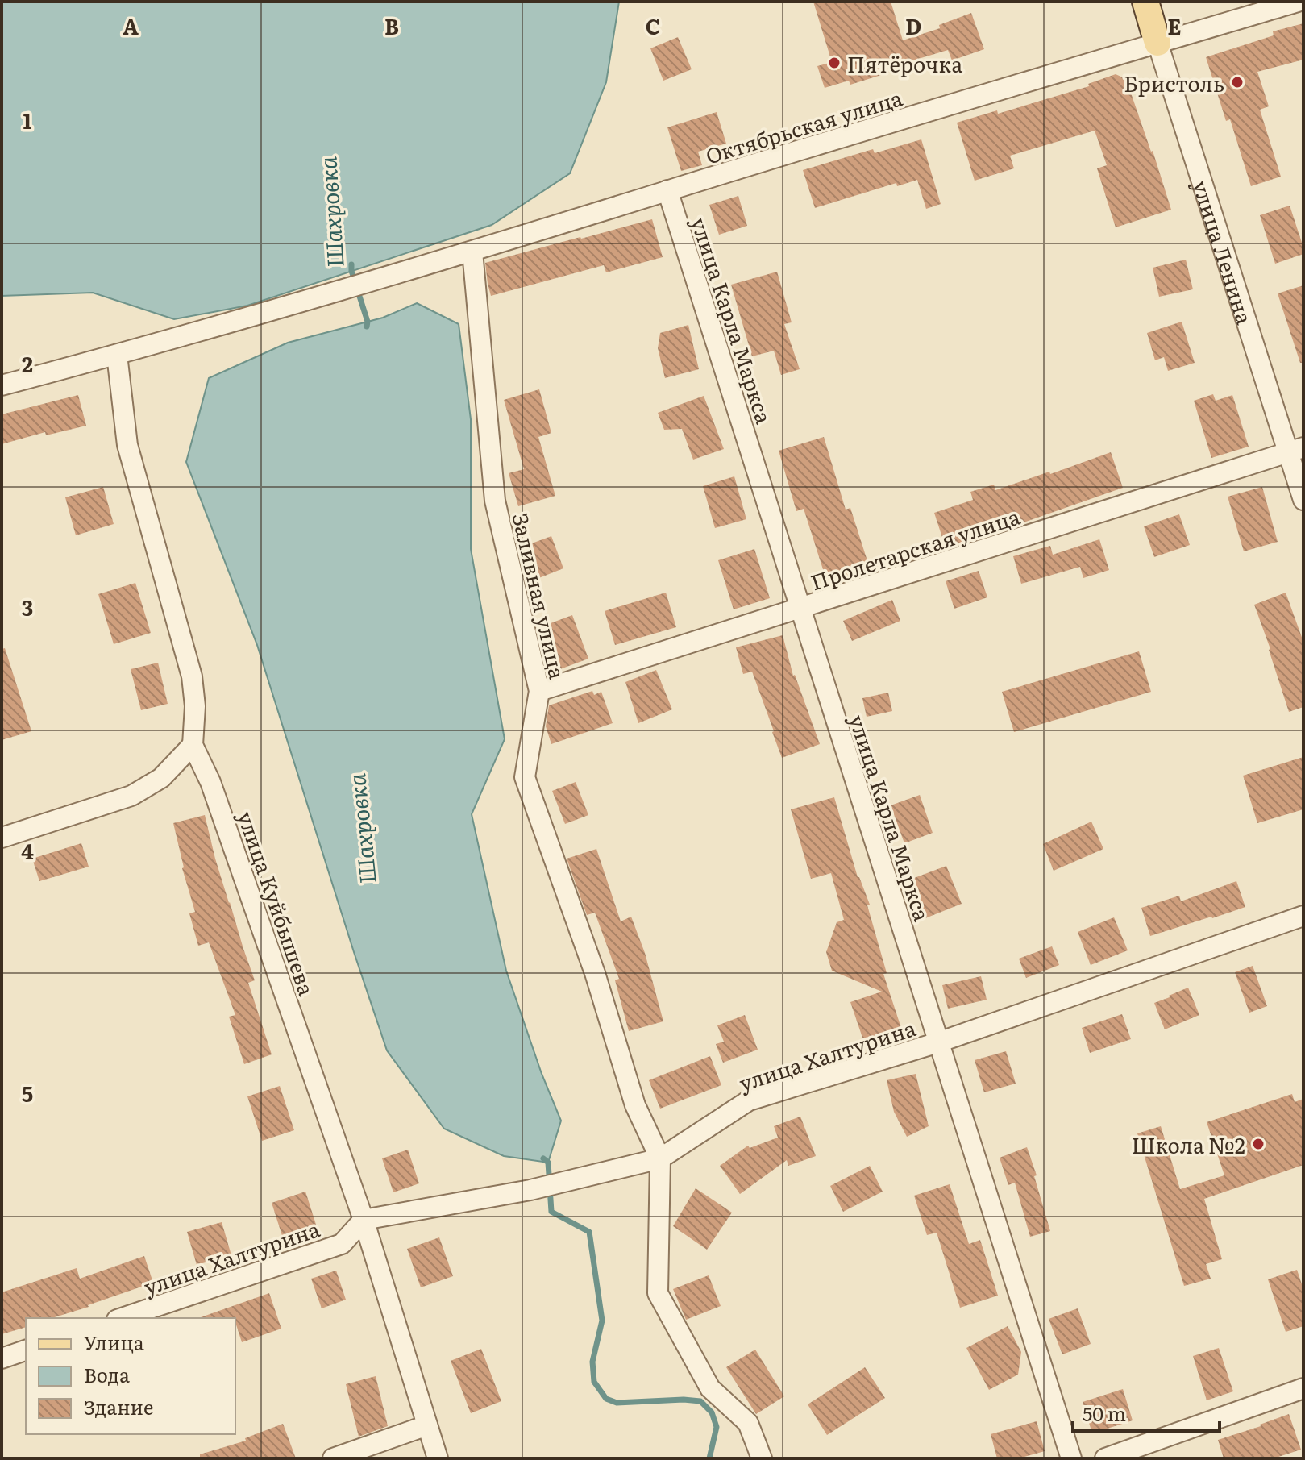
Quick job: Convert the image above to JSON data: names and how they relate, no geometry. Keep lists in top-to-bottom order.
{
  "streets": {
    "main road": ["улица Ленина"],
    "street": [
      "Октябрьская улица",
      "улица Карла Маркса",
      "Пролетарская улица",
      "Заливная улица",
      "улица Куйбышева",
      "улица Халтурина"
    ]
  },
  "crossings": [
    ["Октябрьская улица", "улица Ленина"],
    ["Октябрьская улица", "улица Карла Маркса"],
    ["Октябрьская улица", "Заливная улица"],
    ["Октябрьская улица", "улица Куйбышева"],
    ["улица Ленина", "Пролетарская улица"],
    ["улица Карла Маркса", "Пролетарская улица"],
    ["улица Карла Маркса", "улица Халтурина"],
    ["Пролетарская улица", "Заливная улица"],
    ["Заливная улица", "улица Халтурина"],
    ["улица Куйбышева", "улица Халтурина"]
  ],
  "water": ["Шахровка"],
  "places": ["Пятёрочка", "Бристоль", "Школа №2"],
  "legend": ["Улица", "Вода", "Здание"],
  "scale_bar": "50 m",
  "grid": {
    "columns": [
      "A",
      "B",
      "C",
      "D",
      "E"
    ],
    "rows": [
      "1",
      "2",
      "3",
      "4",
      "5"
    ]
  }
}
